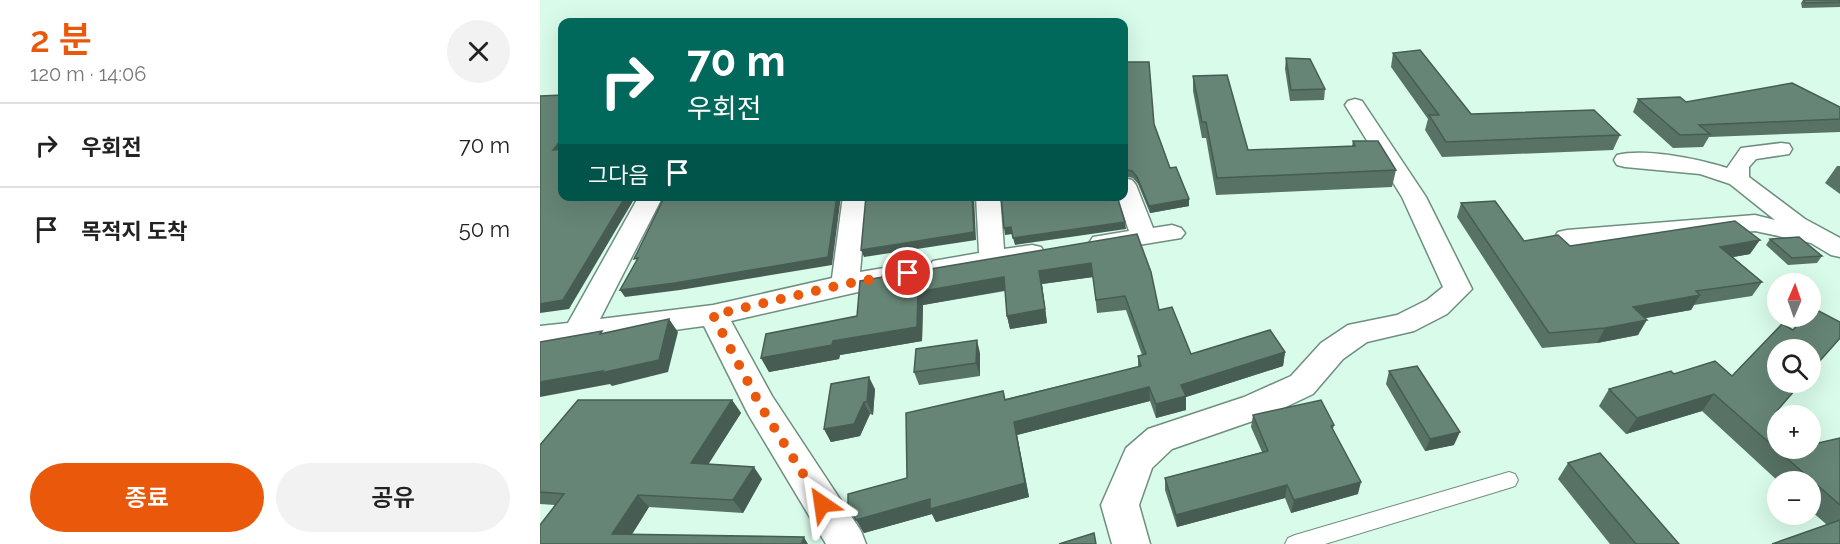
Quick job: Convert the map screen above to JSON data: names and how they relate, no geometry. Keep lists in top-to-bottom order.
{
  "north": "top",
  "page": {
    "heading": ["2 분", "120 m · 14:06"],
    "turn": ["70 m", "우회전"],
    "list": [
      {
        "name": "우회전",
        "value": "70 m"
      },
      {
        "name": "목적지 도착",
        "value": "50 m"
      }
    ],
    "then": "그다음",
    "map_buttons": ["+", "−"],
    "buttons": ["종료", "공유"]
  }
}
